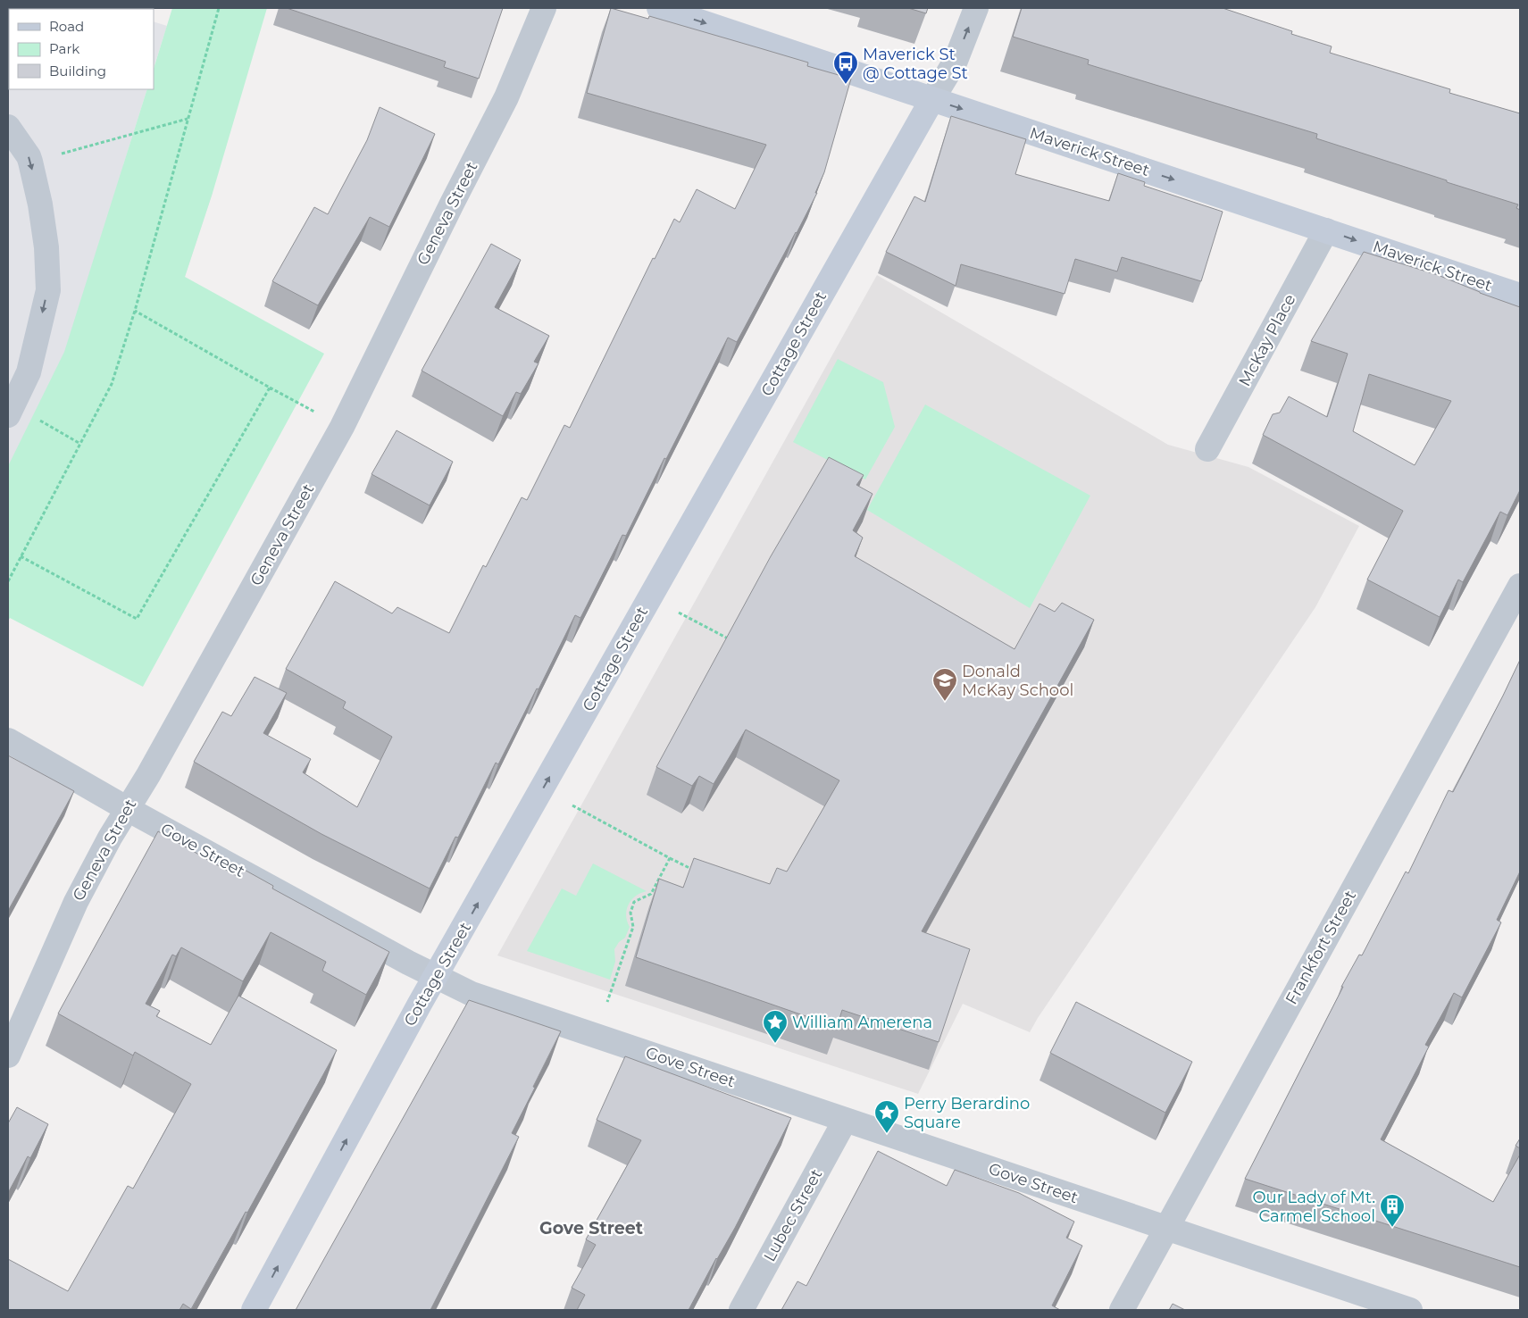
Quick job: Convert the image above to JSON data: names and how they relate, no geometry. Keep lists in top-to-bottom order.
{
  "streets": {
    "street": [
      "Maverick Street",
      "Geneva Street",
      "McKay Place",
      "Cottage Street",
      "Gove Street",
      "Frankfort Street",
      "Lubec Street"
    ]
  },
  "crossings": [
    ["Maverick Street", "McKay Place"],
    ["Maverick Street", "Cottage Street"],
    ["Geneva Street", "Gove Street"],
    ["Cottage Street", "Gove Street"],
    ["Gove Street", "Frankfort Street"],
    ["Gove Street", "Lubec Street"]
  ],
  "one_way": ["Maverick Street", "Cottage Street"],
  "districts": ["Gove Street"],
  "places": {
    "bus stop": ["Maverick St @ Cottage St"],
    "school or university": ["Donald McKay School"],
    "place": ["William Amerena", "Perry Berardino Square"],
    "building": ["Our Lady of Mt. Carmel School"]
  },
  "legend": ["Road", "Park", "Building"]
}
